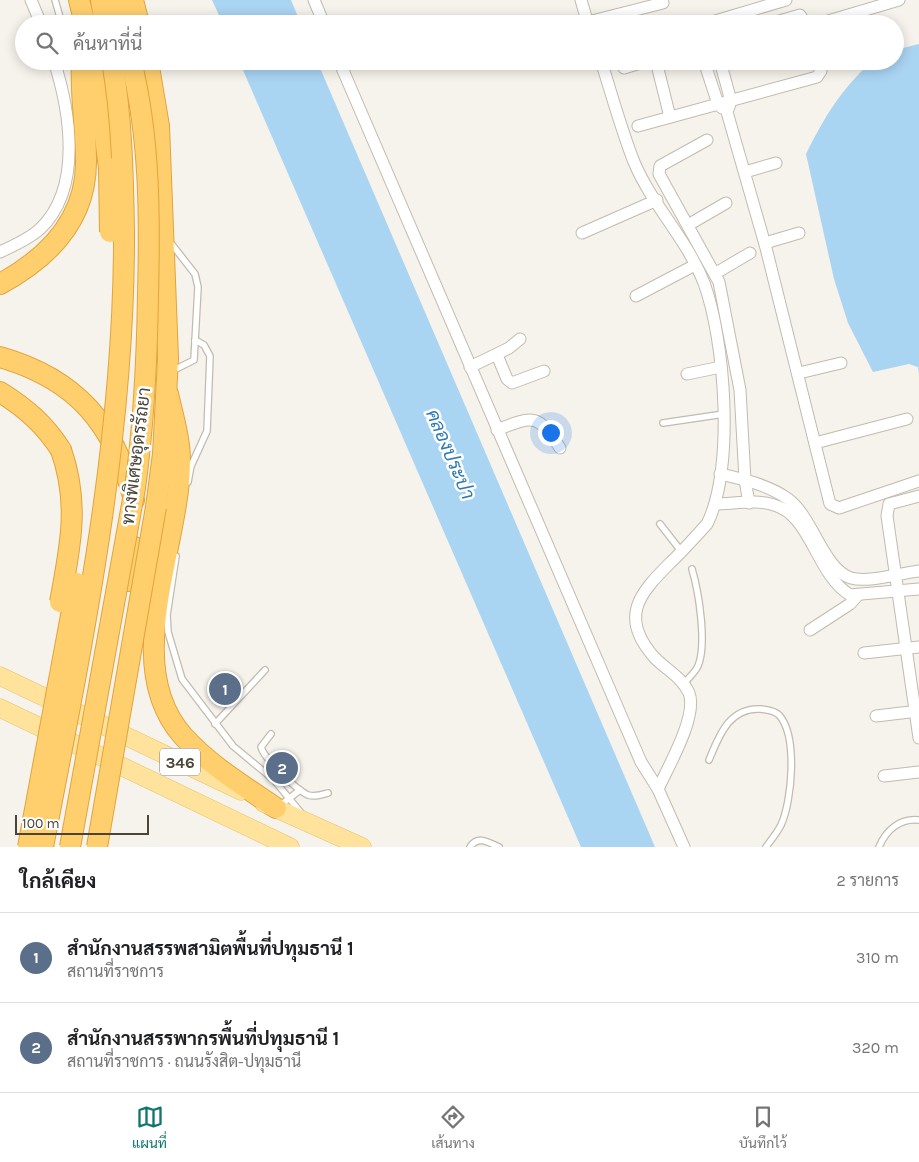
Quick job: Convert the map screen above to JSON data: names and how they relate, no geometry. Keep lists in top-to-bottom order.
{
  "streets": {
    "highway": ["ทางพิเศษอุดรรัถยา"],
    "main road": ["346"]
  },
  "water": ["คลองประปา"],
  "scale_bar": "100 m",
  "page": {
    "search": "ค้นหาที่นี่",
    "pins": ["1", "2"],
    "scale": "100 m",
    "heading": ["ใกล้เคียง", "2 รายการ"],
    "list": [
      {
        "mark": "1",
        "name": "สำนักงานสรรพสามิตพื้นที่ปทุมธานี 1",
        "note": "สถานที่ราชการ",
        "value": "310 m"
      },
      {
        "mark": "2",
        "name": "สำนักงานสรรพากรพื้นที่ปทุมธานี 1",
        "note": "สถานที่ราชการ · ถนนรังสิต-ปทุมธานี",
        "value": "320 m"
      }
    ],
    "nav": ["แผนที่", "เส้นทาง", "บันทึกไว้"]
  }
}
